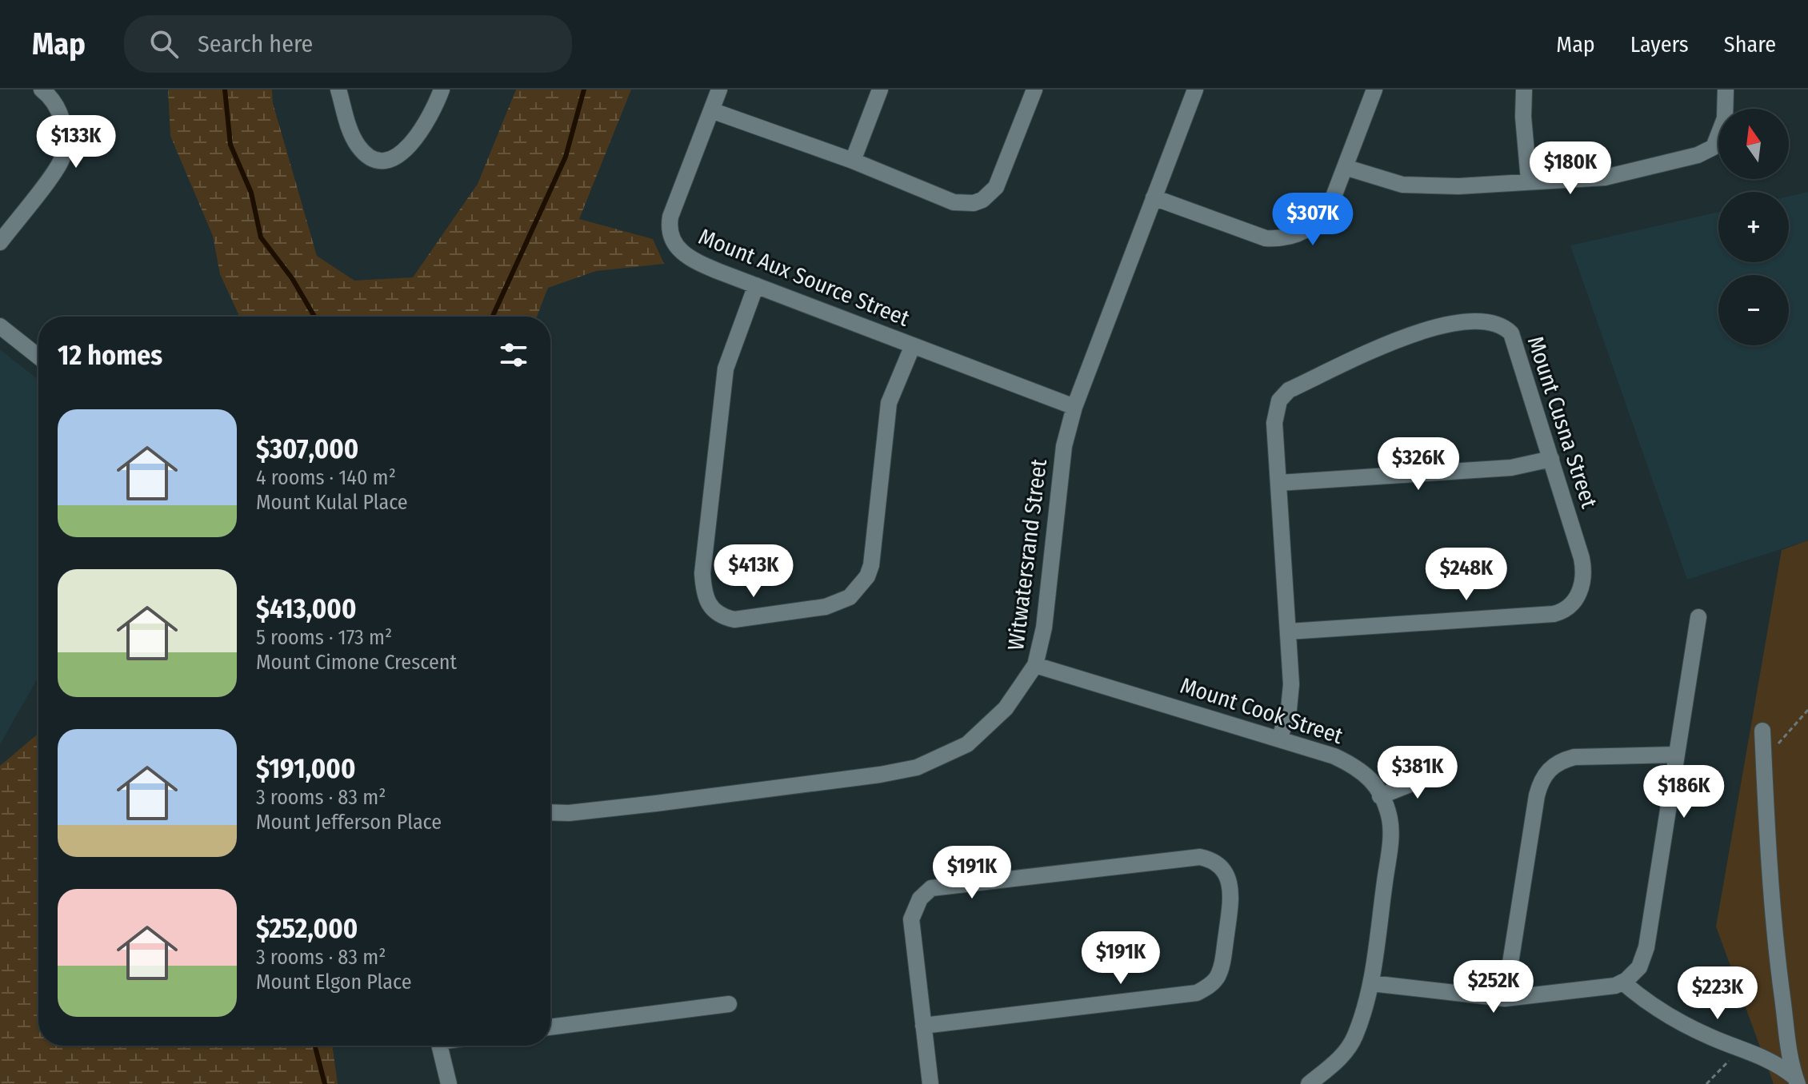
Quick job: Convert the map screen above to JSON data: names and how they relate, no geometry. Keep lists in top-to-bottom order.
{
  "streets": {
    "street": [
      "Mount Aux Source Street",
      "Mount Cusna Street",
      "Witwatersrand Street",
      "Mount Cook Street"
    ]
  },
  "crossings": [
    ["Mount Aux Source Street", "Witwatersrand Street"],
    ["Mount Cusna Street", "Mount Cook Street"],
    ["Witwatersrand Street", "Mount Cook Street"]
  ],
  "north": "top",
  "page": {
    "header": "Map",
    "search": "Search here",
    "nav": ["Map", "Layers", "Share"],
    "map_buttons": ["+", "−"],
    "price": [
      "$133K",
      "$180K",
      "$307K",
      "$326K",
      "$413K",
      "$248K",
      "$381K",
      "$186K",
      "$191K",
      "$191K",
      "$252K",
      "$223K"
    ],
    "heading": "12 homes",
    "list": [
      {
        "name": "$307,000",
        "note": "4 rooms · 140 m² · Mount Kulal Place"
      },
      {
        "name": "$413,000",
        "note": "5 rooms · 173 m² · Mount Cimone Crescent"
      },
      {
        "name": "$191,000",
        "note": "3 rooms · 83 m² · Mount Jefferson Place"
      },
      {
        "name": "$252,000",
        "note": "3 rooms · 83 m² · Mount Elgon Place"
      }
    ]
  }
}
